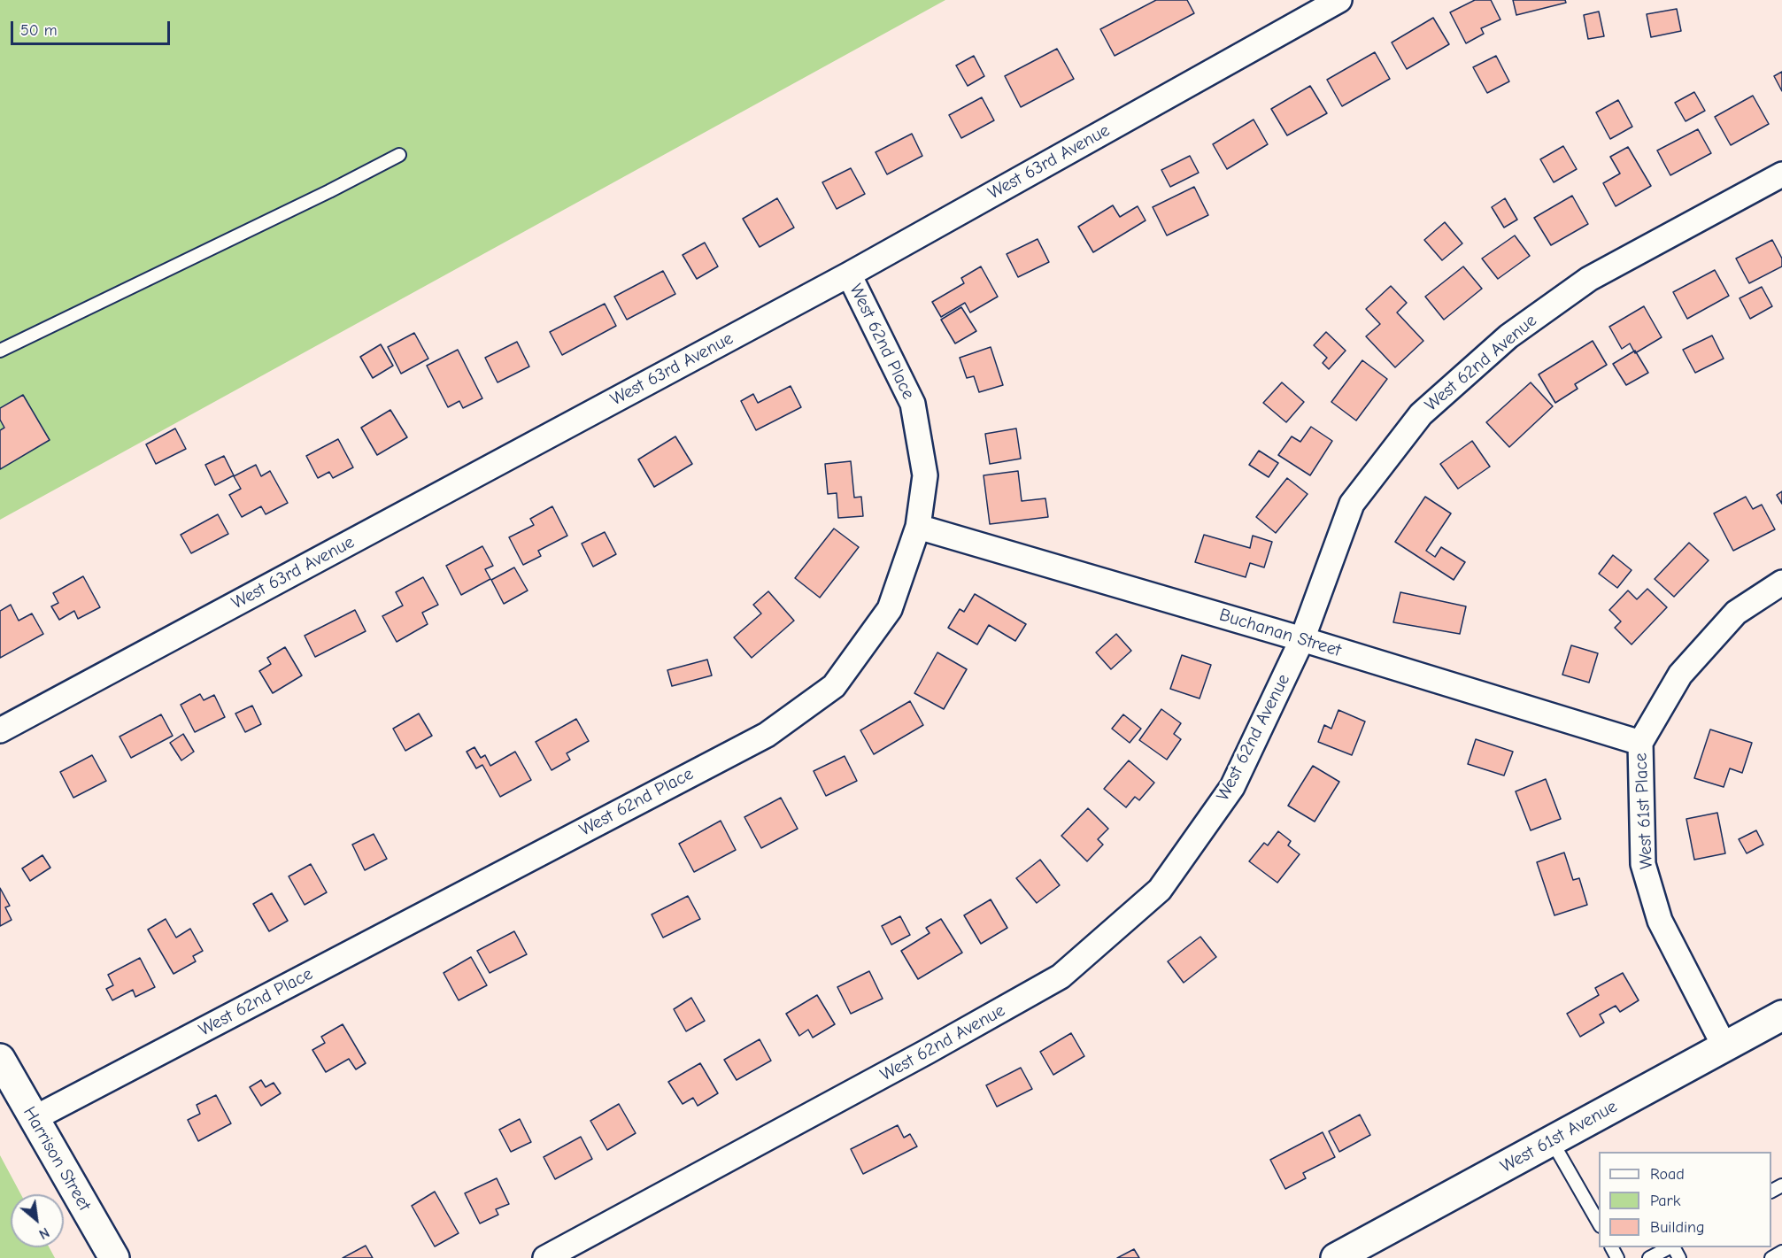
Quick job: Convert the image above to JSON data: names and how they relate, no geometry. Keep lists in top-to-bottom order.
{
  "streets": {
    "main road": ["West 61st Avenue", "Harrison Street"],
    "street": [
      "West 63rd Avenue",
      "West 62nd Place",
      "West 62nd Avenue",
      "Buchanan Street",
      "West 61st Place"
    ]
  },
  "crossings": [
    ["West 63rd Avenue", "West 62nd Place"],
    ["West 62nd Place", "Buchanan Street"],
    ["West 62nd Place", "Harrison Street"],
    ["West 62nd Avenue", "Buchanan Street"],
    ["Buchanan Street", "West 61st Place"],
    ["West 61st Place", "West 61st Avenue"]
  ],
  "legend": ["Road", "Park", "Building"],
  "scale_bar": "50 m",
  "north": "bottom right"
}
